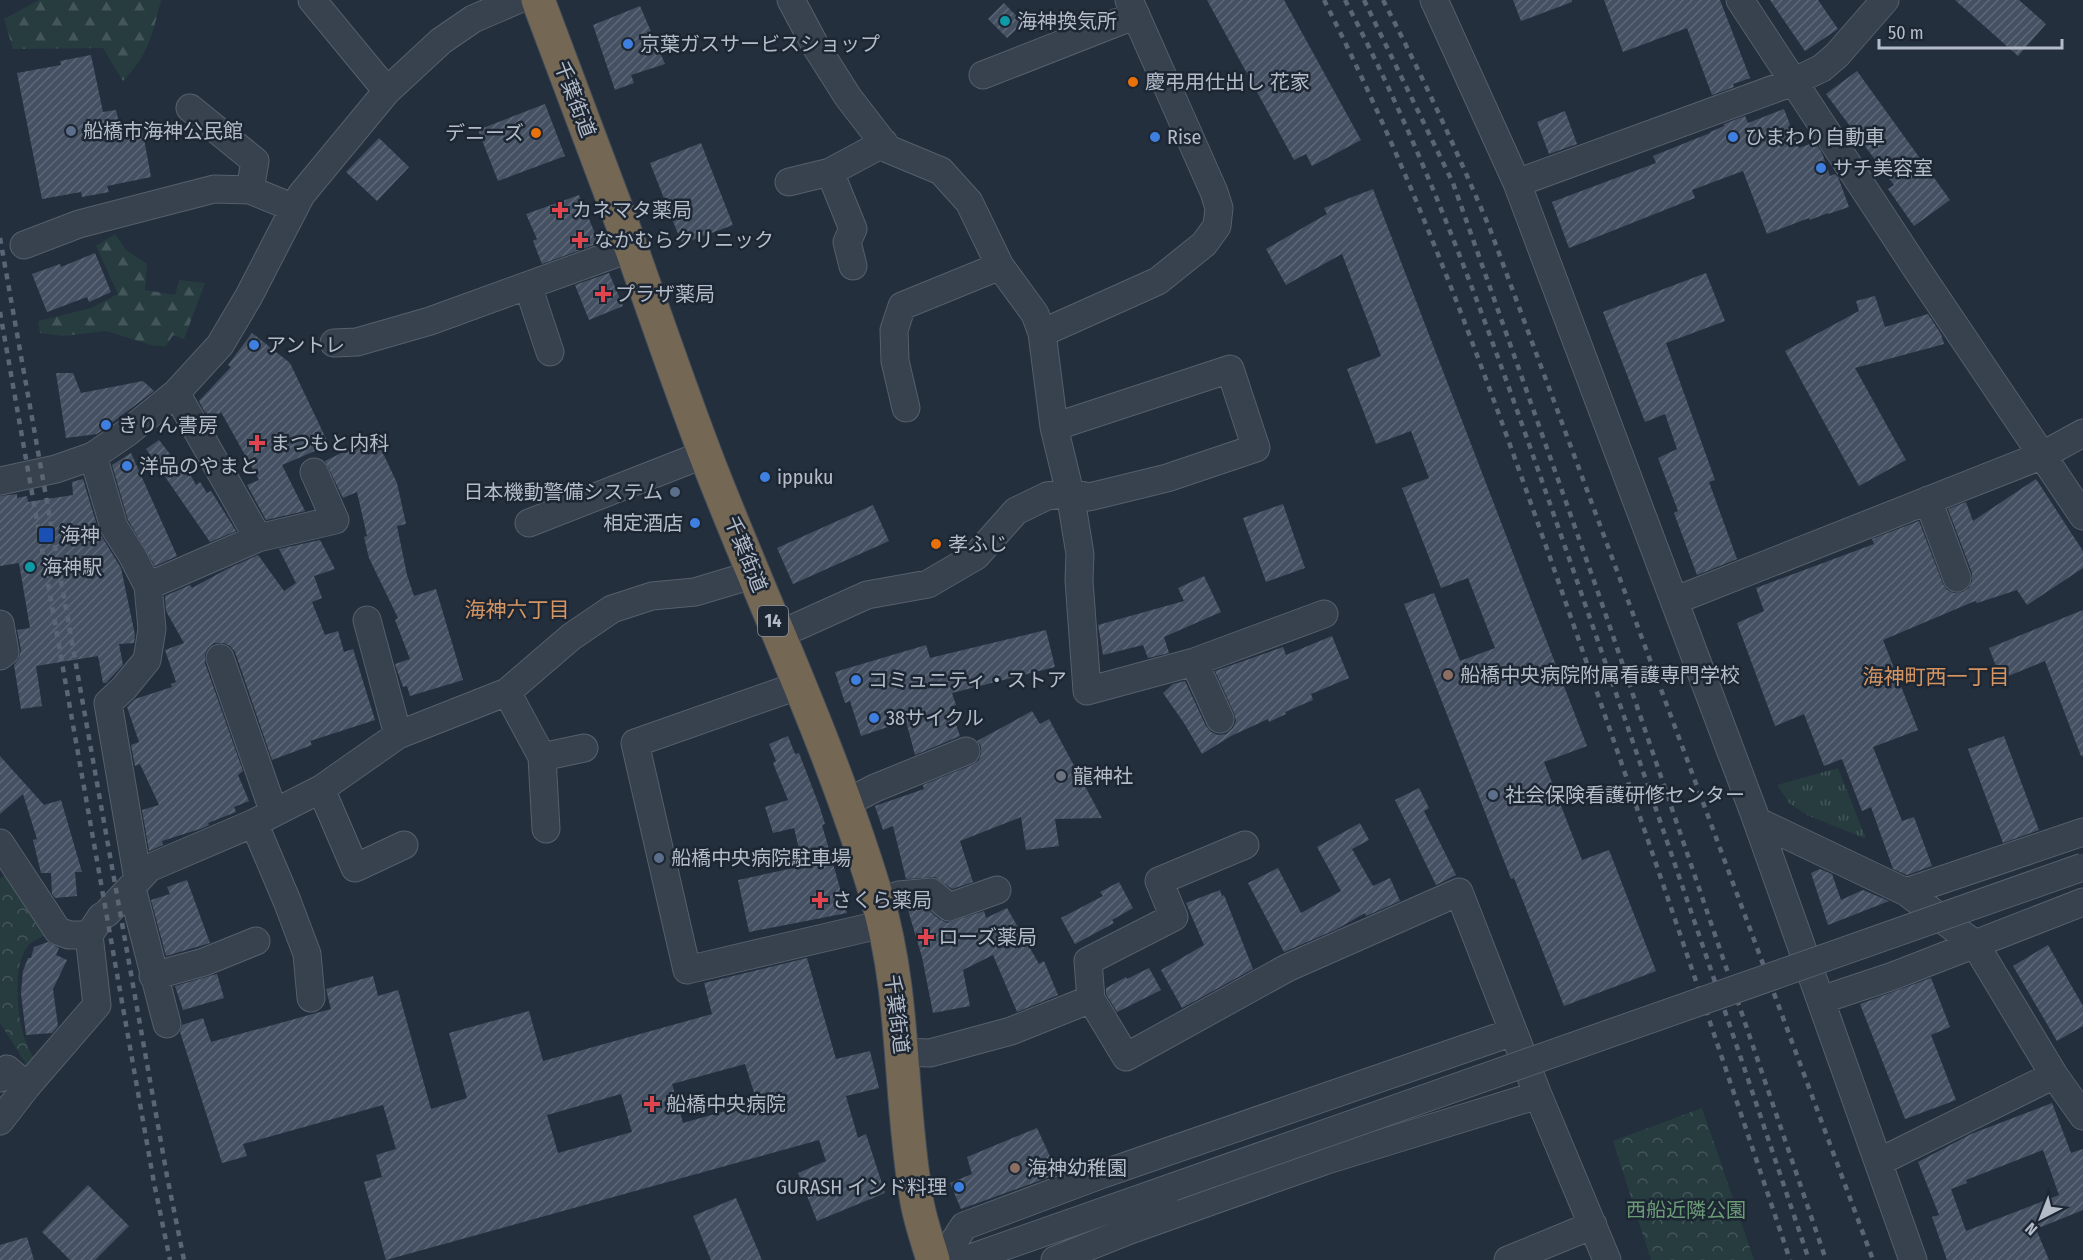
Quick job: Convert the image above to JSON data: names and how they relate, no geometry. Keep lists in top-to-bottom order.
{
  "streets": {
    "highway": ["千葉街道", "14"]
  },
  "districts": ["海神六丁目", "海神町西一丁目"],
  "parks": ["西船近隣公園"],
  "places": {
    "other": [
      "海神換気所",
      "京葉ガスサービスショップ",
      "慶弔用仕出し 花家",
      "船橋市海神公民館",
      "デニーズ",
      "Rise",
      "ひまわり自動車",
      "サチ美容室",
      "アントレ",
      "きりん書房",
      "洋品のやまと",
      "ippuku",
      "日本機動警備システム",
      "相定酒店",
      "孝ふじ",
      "海神駅",
      "船橋中央病院附属看護専門学校",
      "コミュニティ・ストア",
      "38サイクル",
      "龍神社",
      "社会保険看護研修センター",
      "船橋中央病院駐車場",
      "海神幼稚園",
      "GURASH インド料理"
    ],
    "health": [
      "カネマタ薬局",
      "なかむらクリニック",
      "プラザ薬局",
      "まつもと内科",
      "さくら薬局",
      "ローズ薬局",
      "船橋中央病院"
    ],
    "transit": ["海神"]
  },
  "scale_bar": "50 m",
  "north": "bottom left"
}
